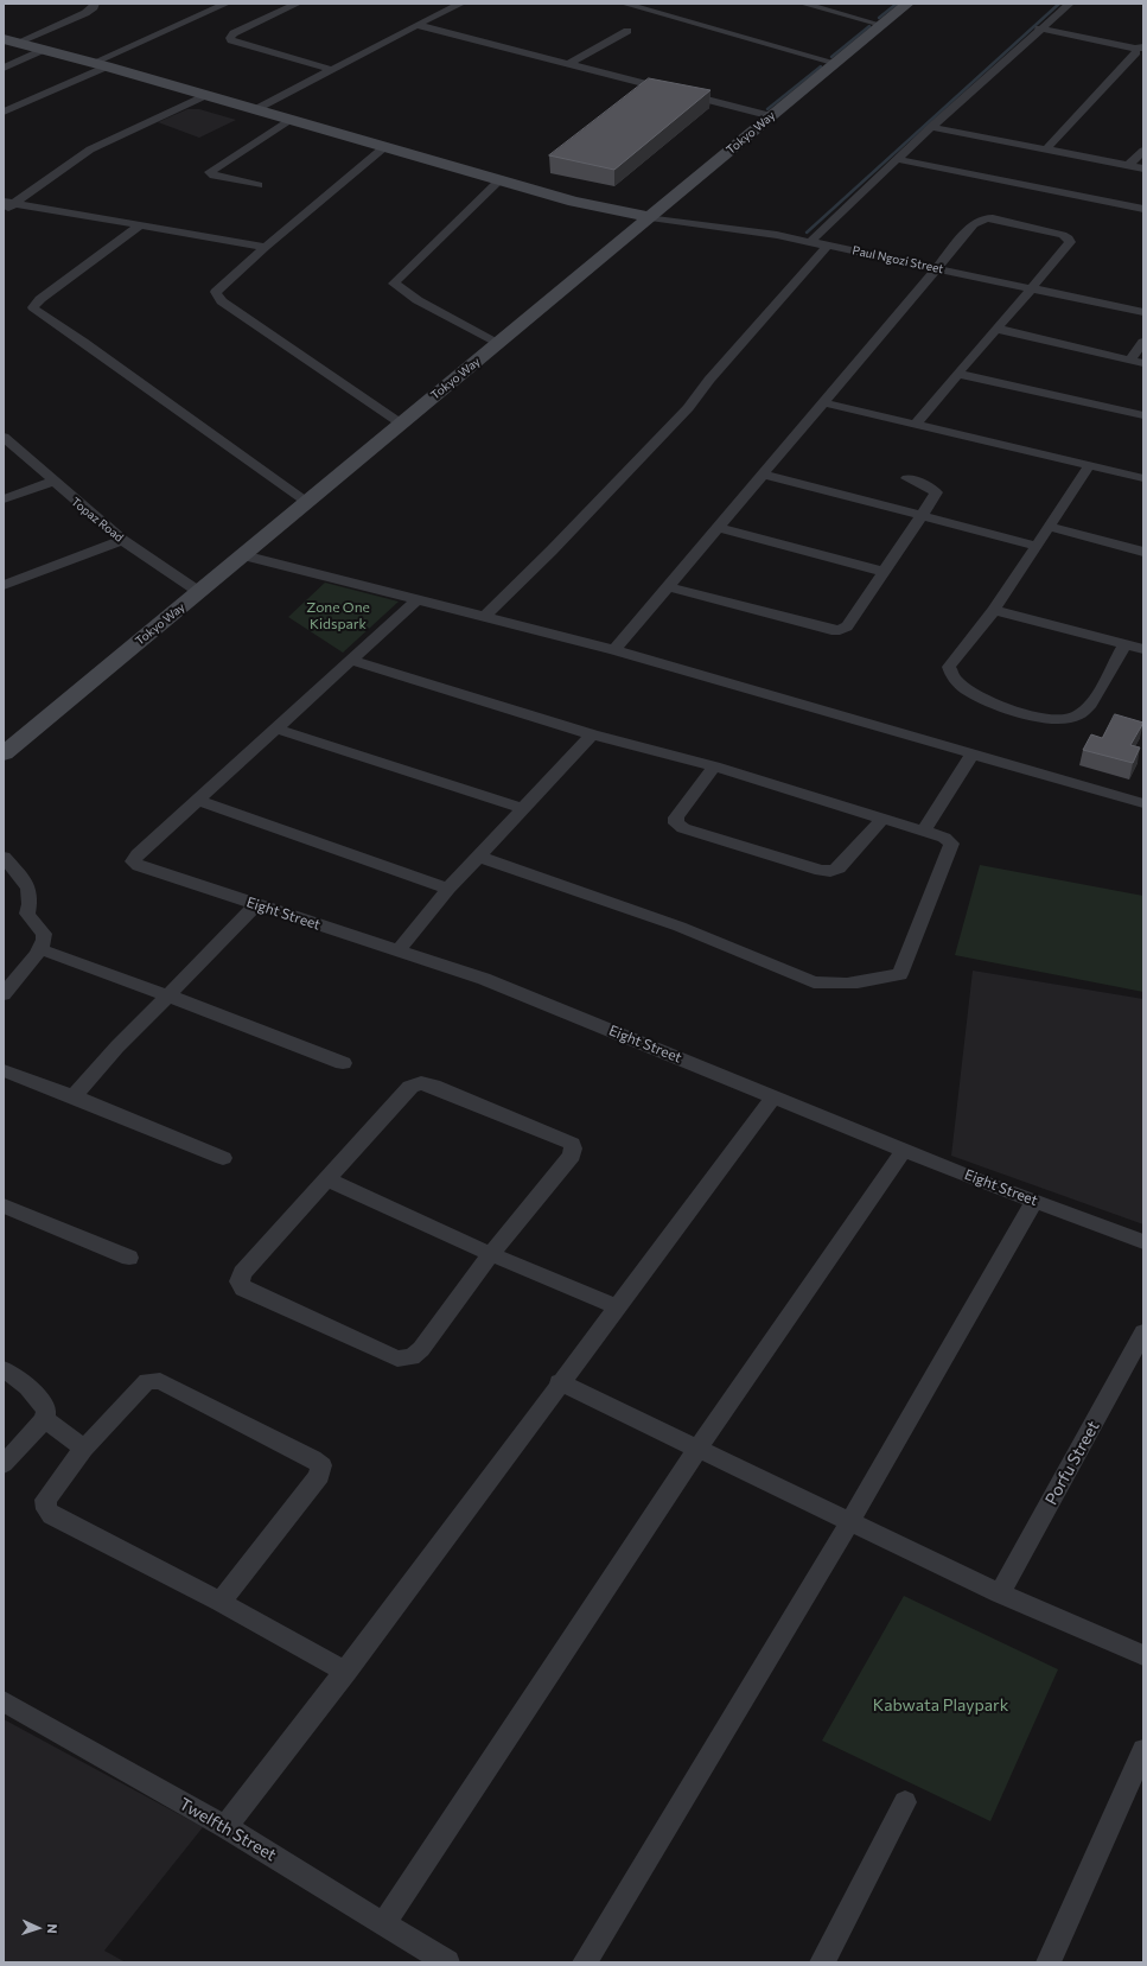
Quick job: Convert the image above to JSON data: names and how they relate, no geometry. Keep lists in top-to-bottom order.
{
  "streets": {
    "main road": ["Tokyo Way"],
    "street": [
      "Paul Ngozi Street",
      "Topaz Road",
      "Eight Street",
      "Porfu Street",
      "Twelfth Street"
    ]
  },
  "crossings": [
    ["Tokyo Way", "Paul Ngozi Street"],
    ["Tokyo Way", "Topaz Road"]
  ],
  "parks": ["Zone One Kidspark", "Kabwata Playpark"],
  "north": "right"
}
